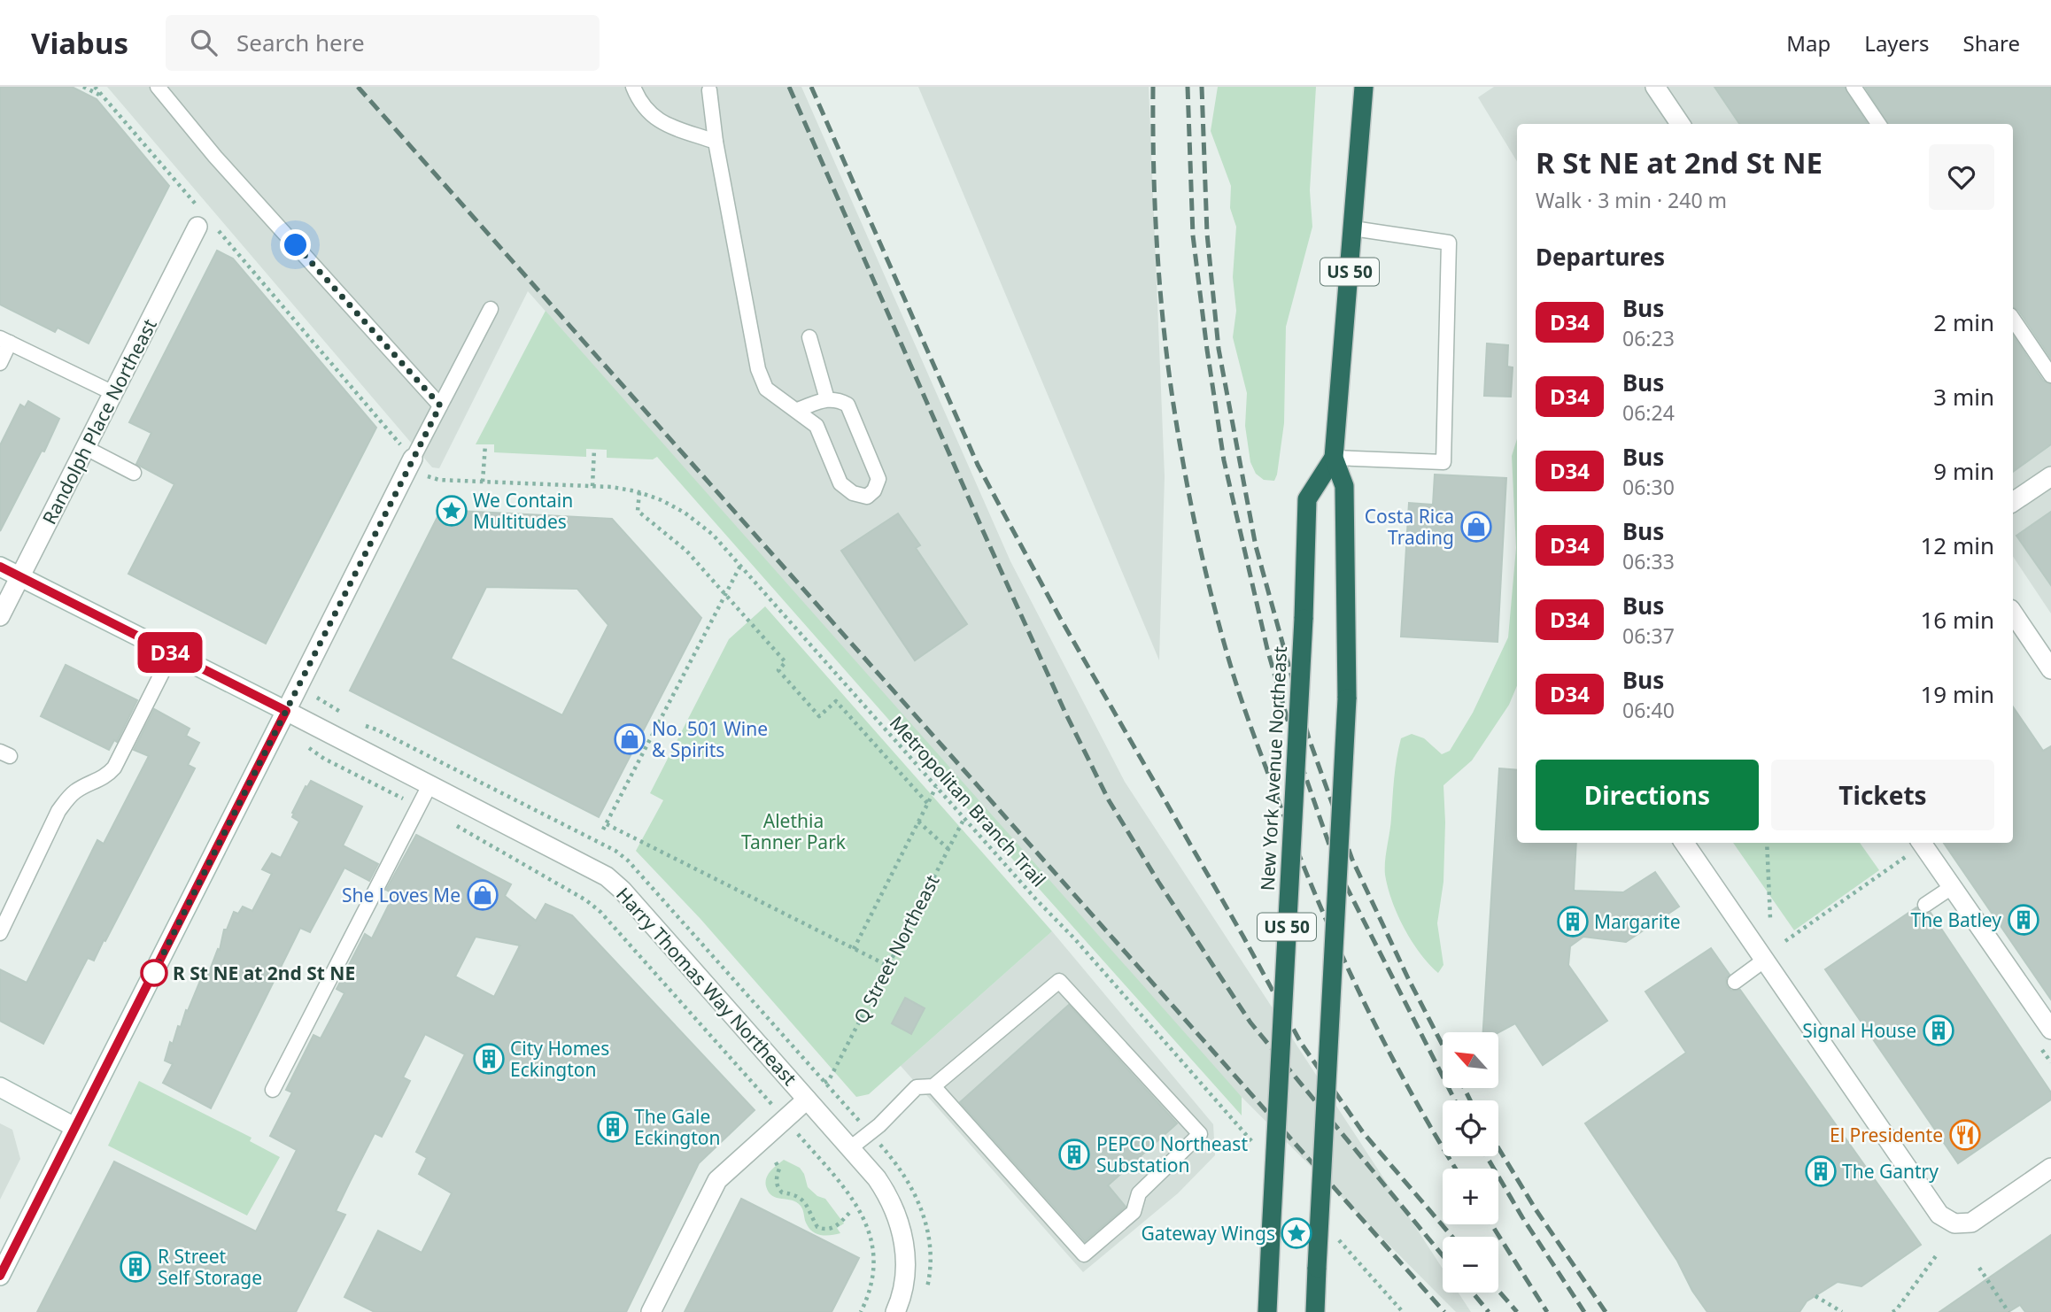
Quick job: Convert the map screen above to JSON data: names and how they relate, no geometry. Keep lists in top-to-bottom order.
{
  "streets": {
    "highway": ["US 50", "New York Avenue Northeast"],
    "street": ["Randolph Place Northeast", "Harry Thomas Way Northeast"],
    "path": ["Metropolitan Branch Trail", "Q Street Northeast"]
  },
  "crossings": [
    ["Randolph Place Northeast", "Harry Thomas Way Northeast"],
    ["Metropolitan Branch Trail", "Q Street Northeast"]
  ],
  "parks": ["Alethia Tanner Park"],
  "places": {
    "place": ["We Contain Multitudes", "Gateway Wings"],
    "shop": ["Costa Rica Trading", "No. 501 Wine & Spirits", "She Loves Me"],
    "building": [
      "The Batley",
      "Margarite",
      "Signal House",
      "City Homes Eckington",
      "The Gale Eckington",
      "PEPCO Northeast Substation",
      "The Gantry",
      "R Street Self Storage"
    ],
    "other": ["R St NE at 2nd St NE"],
    "restaurant": ["El Presidente"]
  },
  "lines": ["bus line D34"],
  "north": "top left",
  "page": {
    "header": "Viabus",
    "search": "Search here",
    "nav": ["Map", "Layers", "Share"],
    "on_map": "D34",
    "heading": [
      ["R St NE at 2nd St NE", "Walk · 3 min · 240 m"],
      "Departures"
    ],
    "list": [
      {
        "mark": "D34",
        "name": "Bus",
        "note": "06:23",
        "value": "2 min"
      },
      {
        "mark": "D34",
        "name": "Bus",
        "note": "06:24",
        "value": "3 min"
      },
      {
        "mark": "D34",
        "name": "Bus",
        "note": "06:30",
        "value": "9 min"
      },
      {
        "mark": "D34",
        "name": "Bus",
        "note": "06:33",
        "value": "12 min"
      },
      {
        "mark": "D34",
        "name": "Bus",
        "note": "06:37",
        "value": "16 min"
      },
      {
        "mark": "D34",
        "name": "Bus",
        "note": "06:40",
        "value": "19 min"
      }
    ],
    "buttons": ["Directions", "Tickets"],
    "map_buttons": ["+", "−"]
  }
}
